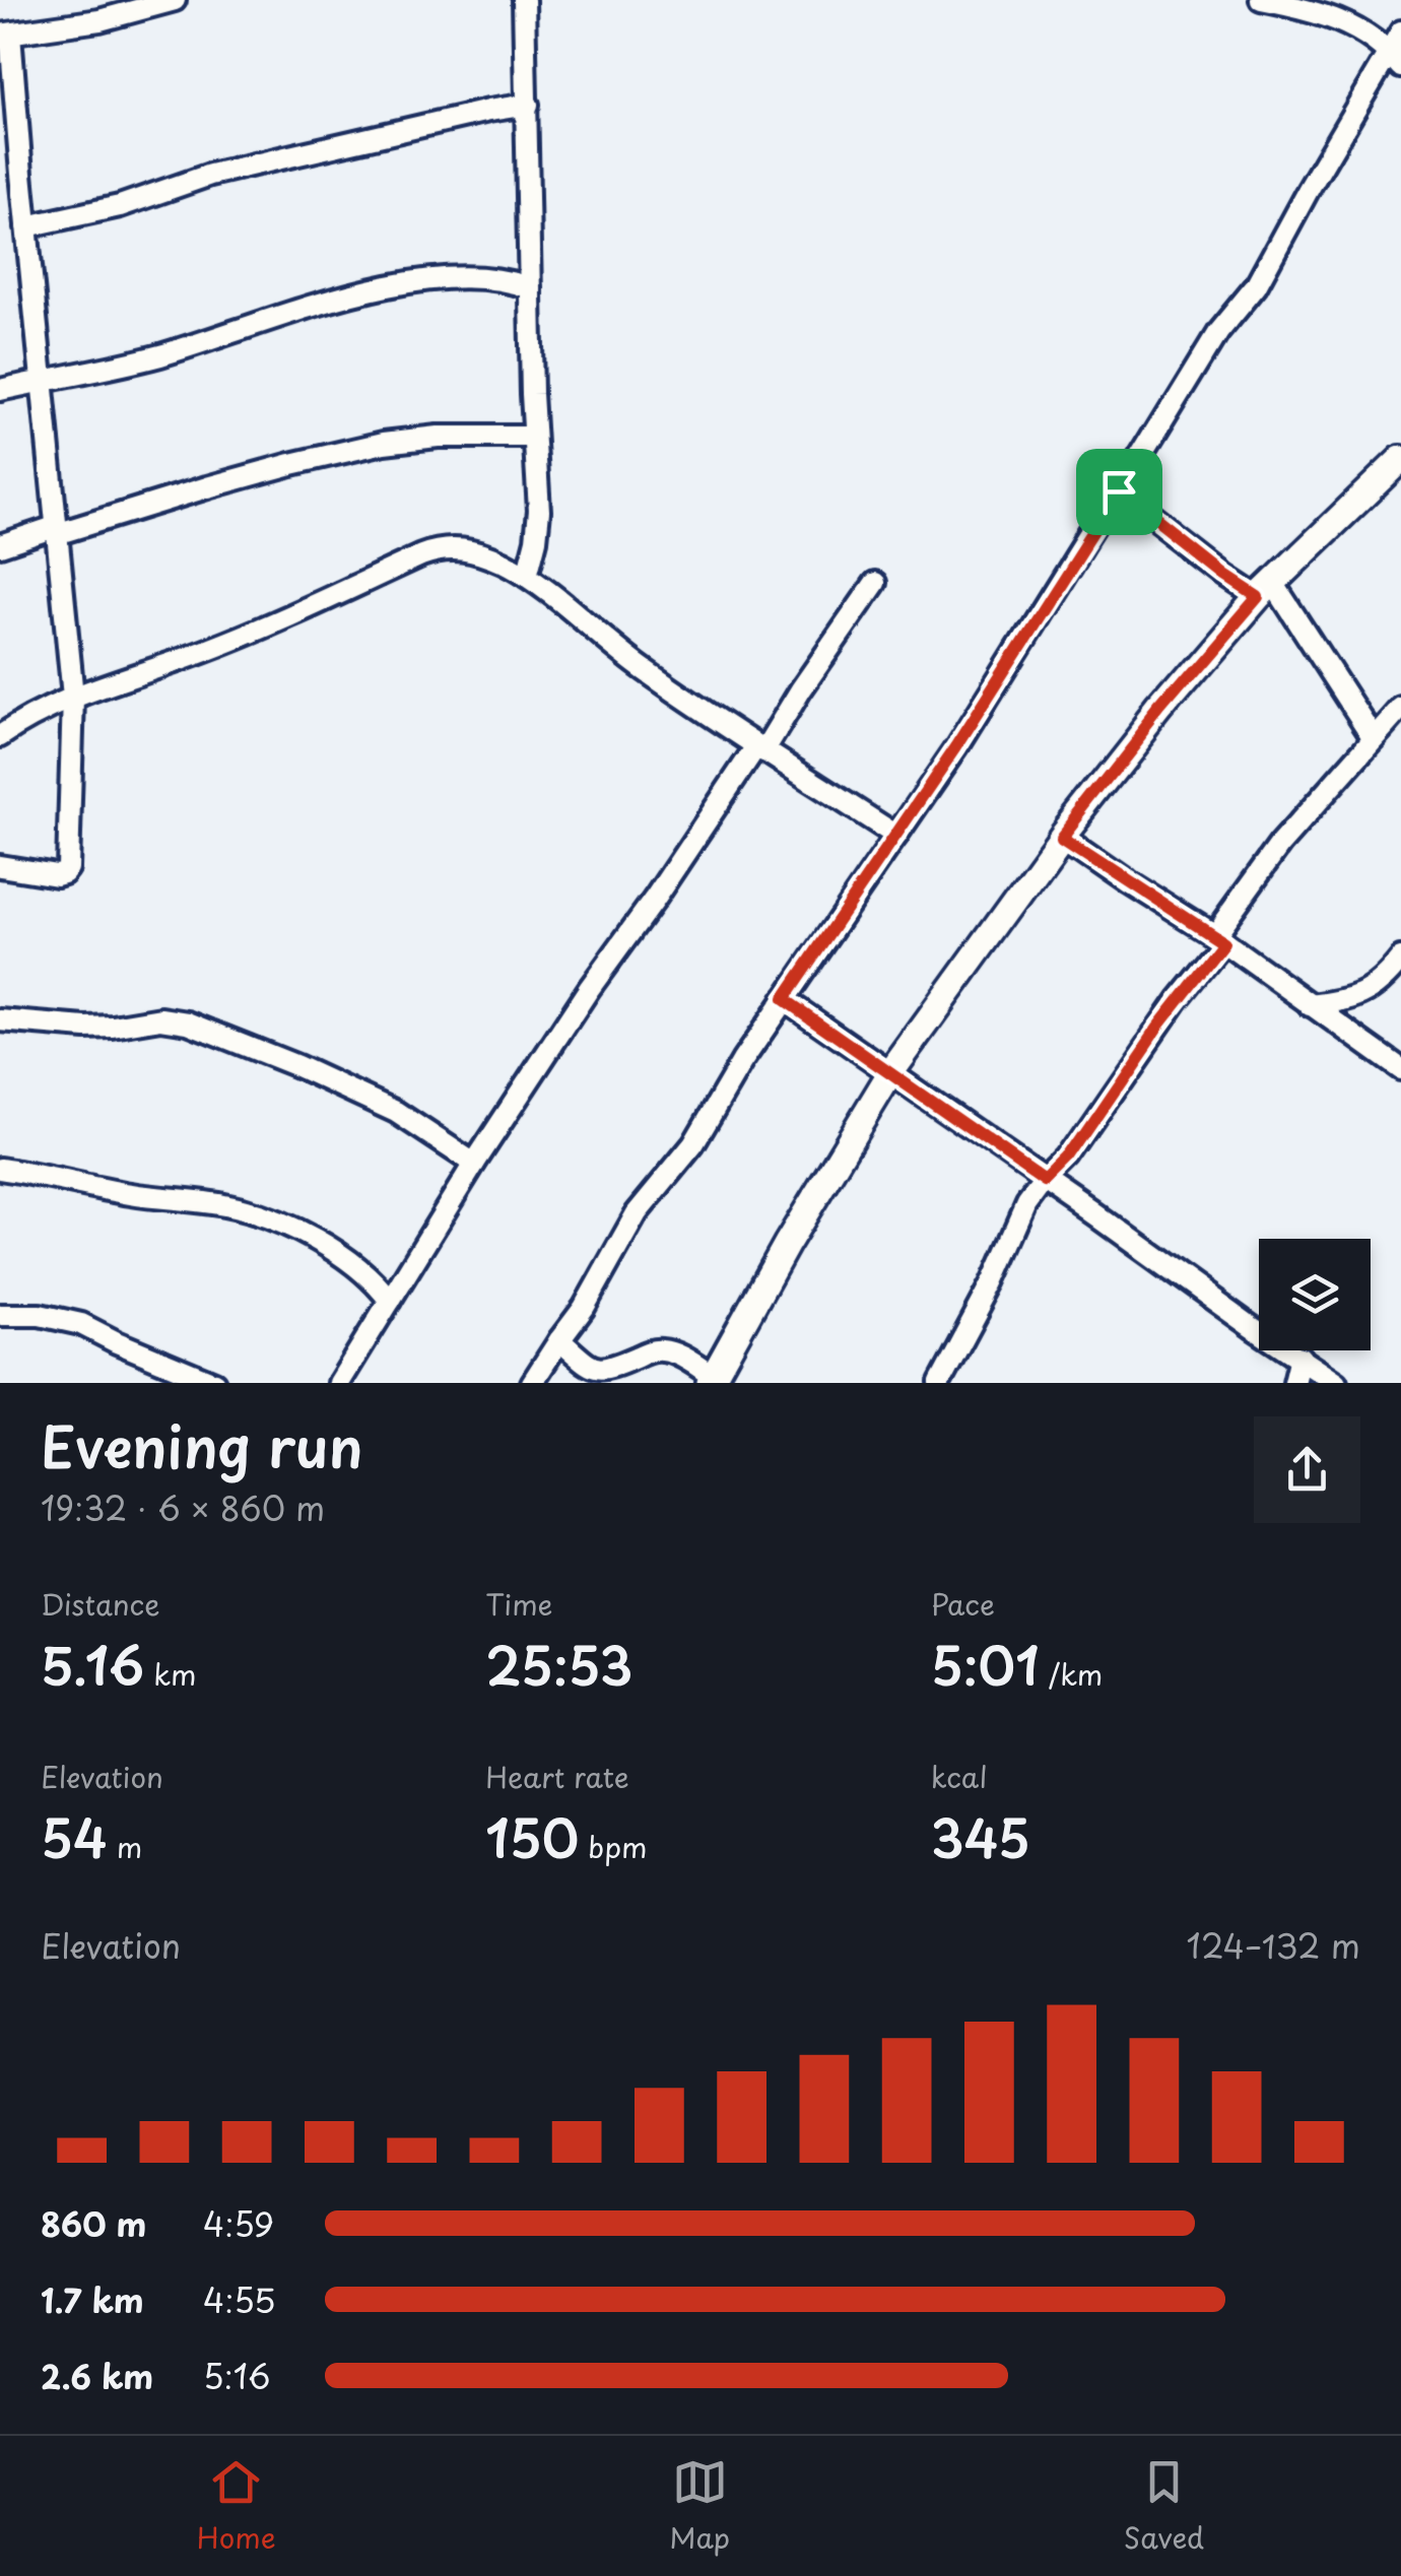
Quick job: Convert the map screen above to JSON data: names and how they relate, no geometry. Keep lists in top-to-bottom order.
{
  "page": {
    "heading": ["Evening run", "19:32 · 6 × 860 m"],
    "stats": [
      ["Distance", "5.16 km"],
      ["Time", "25:53"],
      ["Pace", "5:01 /km"],
      ["Elevation", "54 m"],
      ["Heart rate", "150 bpm"],
      ["kcal", "345"]
    ],
    "chart": ["Elevation", "124–132 m"],
    "list": [
      {
        "name": "860 m",
        "note": "4:59"
      },
      {
        "name": "1.7 km",
        "note": "4:55"
      },
      {
        "name": "2.6 km",
        "note": "5:16"
      }
    ],
    "tabs": ["Home", "Map", "Saved"]
  }
}
